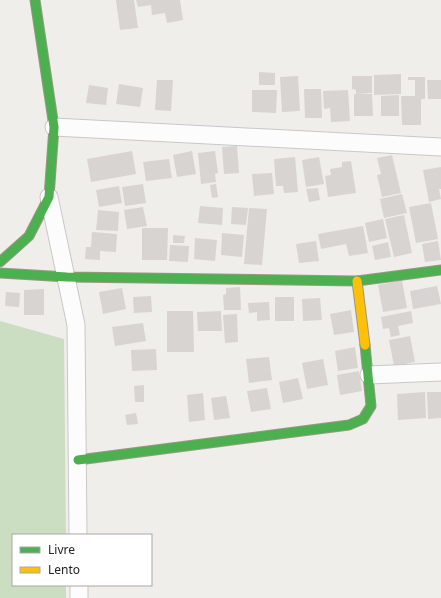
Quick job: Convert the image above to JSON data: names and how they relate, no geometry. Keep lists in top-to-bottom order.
{
  "legend": ["Livre", "Lento"]
}
